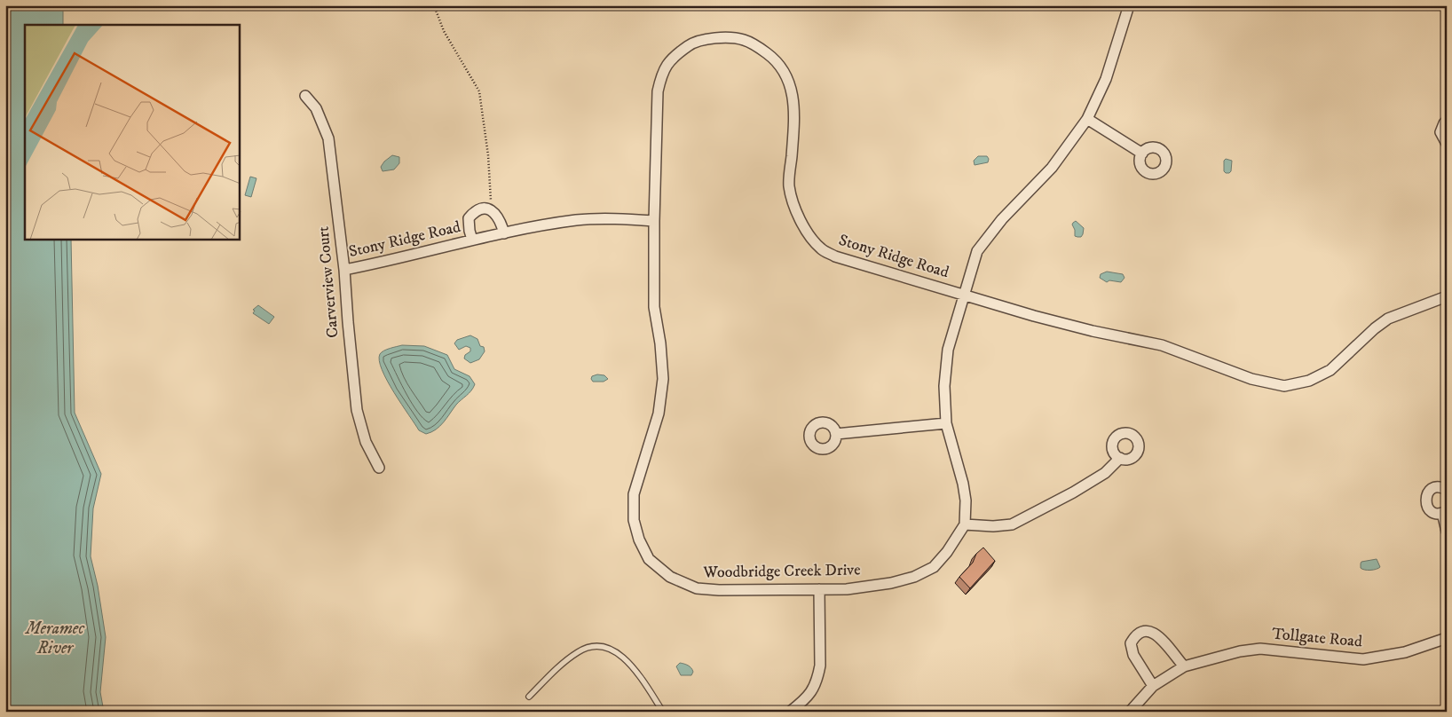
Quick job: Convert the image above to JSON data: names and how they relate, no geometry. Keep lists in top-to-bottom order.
{
  "streets": {
    "street": [
      "Stony Ridge Road",
      "Carverview Court",
      "Woodbridge Creek Drive",
      "Tollgate Road"
    ]
  },
  "crossings": [
    ["Stony Ridge Road", "Carverview Court"],
    ["Stony Ridge Road", "Woodbridge Creek Drive"]
  ],
  "water": ["Meramec River"]
}
